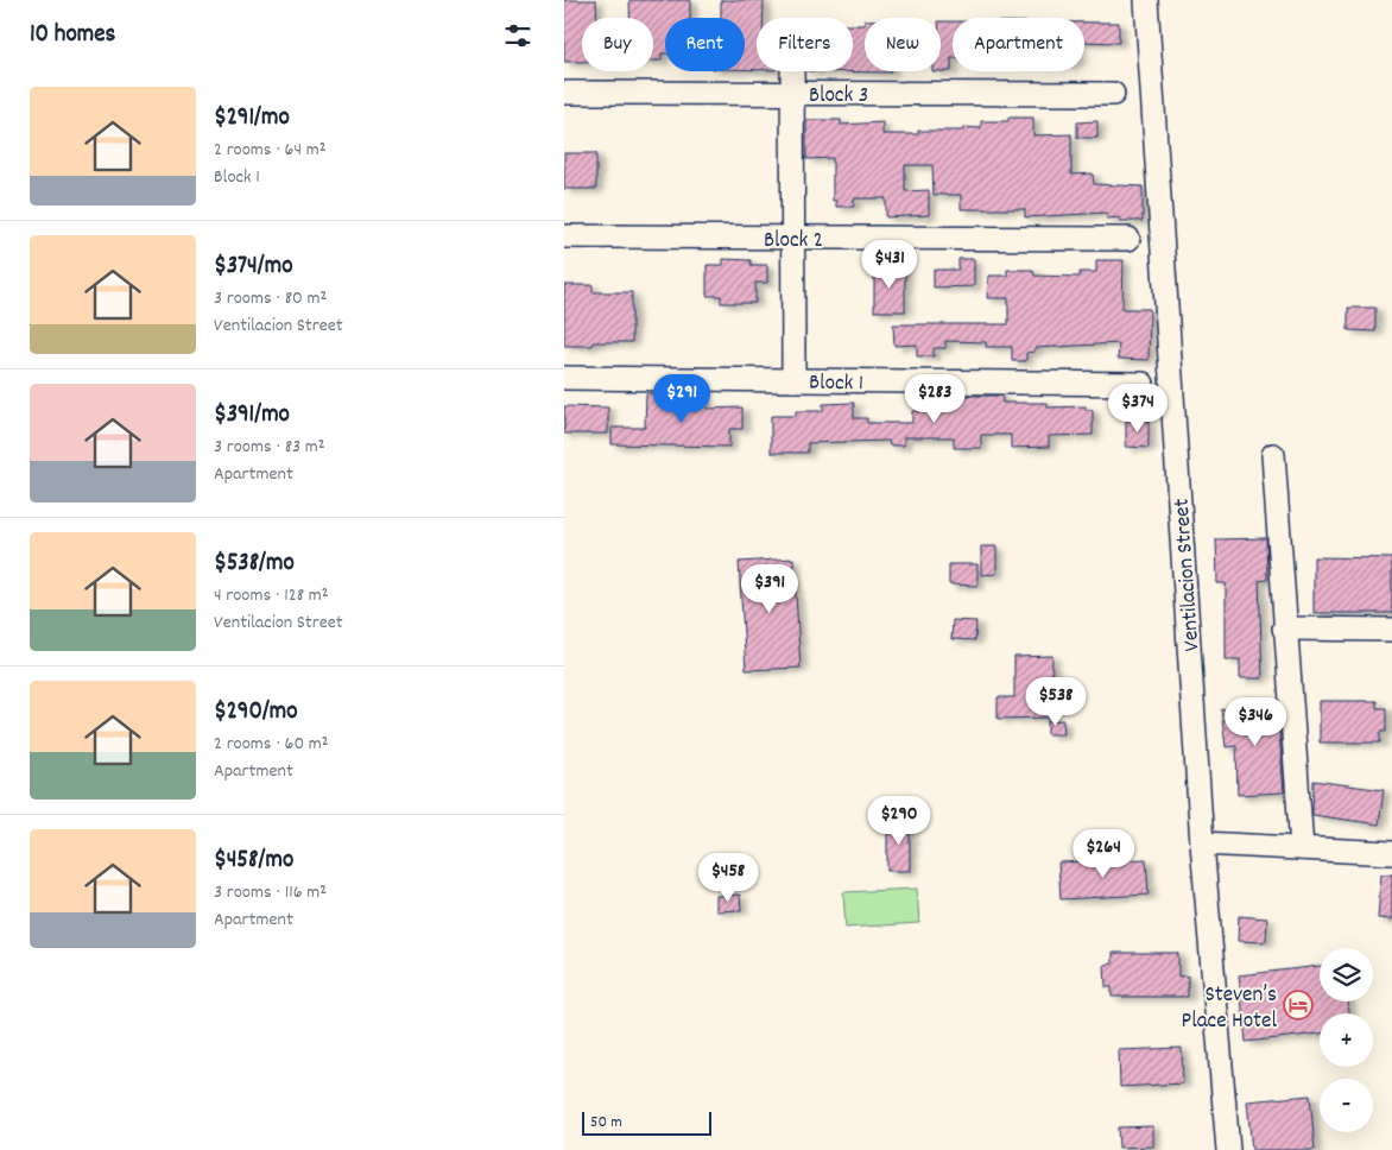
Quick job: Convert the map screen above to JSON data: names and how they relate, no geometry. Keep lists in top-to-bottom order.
{
  "streets": {
    "street": [
      "Block 3",
      "Block 2",
      "Block 1",
      "Ventilacion Street"
    ]
  },
  "places": {
    "hotel": ["Steven’s Place Hotel"]
  },
  "scale_bar": "50 m",
  "page": {
    "heading": "10 homes",
    "chip": [
      "Buy",
      "Rent",
      "Filters",
      "New",
      "Apartment"
    ],
    "list": [
      {
        "name": "$291/mo",
        "note": "2 rooms · 64 m² · Block 1"
      },
      {
        "name": "$374/mo",
        "note": "3 rooms · 80 m² · Ventilacion Street"
      },
      {
        "name": "$391/mo",
        "note": "3 rooms · 83 m² · Apartment"
      },
      {
        "name": "$538/mo",
        "note": "4 rooms · 128 m² · Ventilacion Street"
      },
      {
        "name": "$290/mo",
        "note": "2 rooms · 60 m² · Apartment"
      },
      {
        "name": "$458/mo",
        "note": "3 rooms · 116 m² · Apartment"
      }
    ],
    "price": [
      "$431",
      "$291",
      "$283",
      "$374",
      "$391",
      "$538",
      "$346",
      "$290",
      "$264",
      "$458"
    ],
    "map_buttons": ["+", "−"],
    "scale": "50 m"
  }
}
